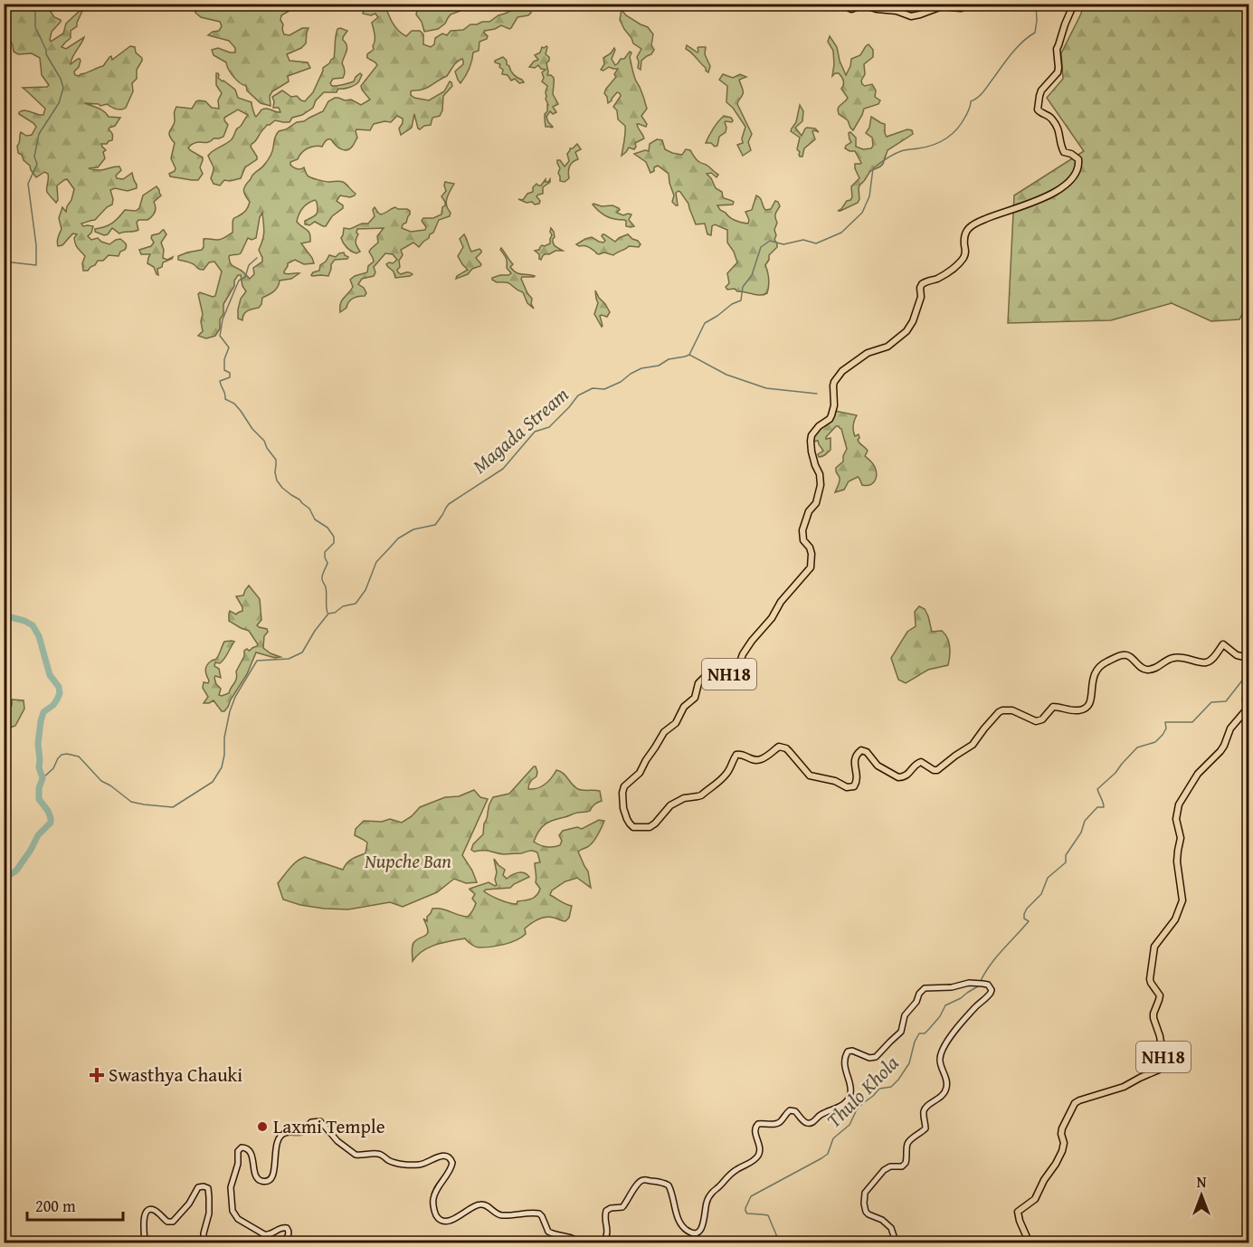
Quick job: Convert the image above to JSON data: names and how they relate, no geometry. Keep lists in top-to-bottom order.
{
  "streets": {
    "main road": ["NH18"]
  },
  "water": ["Magada Stream", "Thulo Khola"],
  "parks": ["Nupche Ban"],
  "places": {
    "health": ["Swasthya Chauki"],
    "other": ["Laxmi Temple"]
  },
  "scale_bar": "200 m",
  "north": "top"
}
